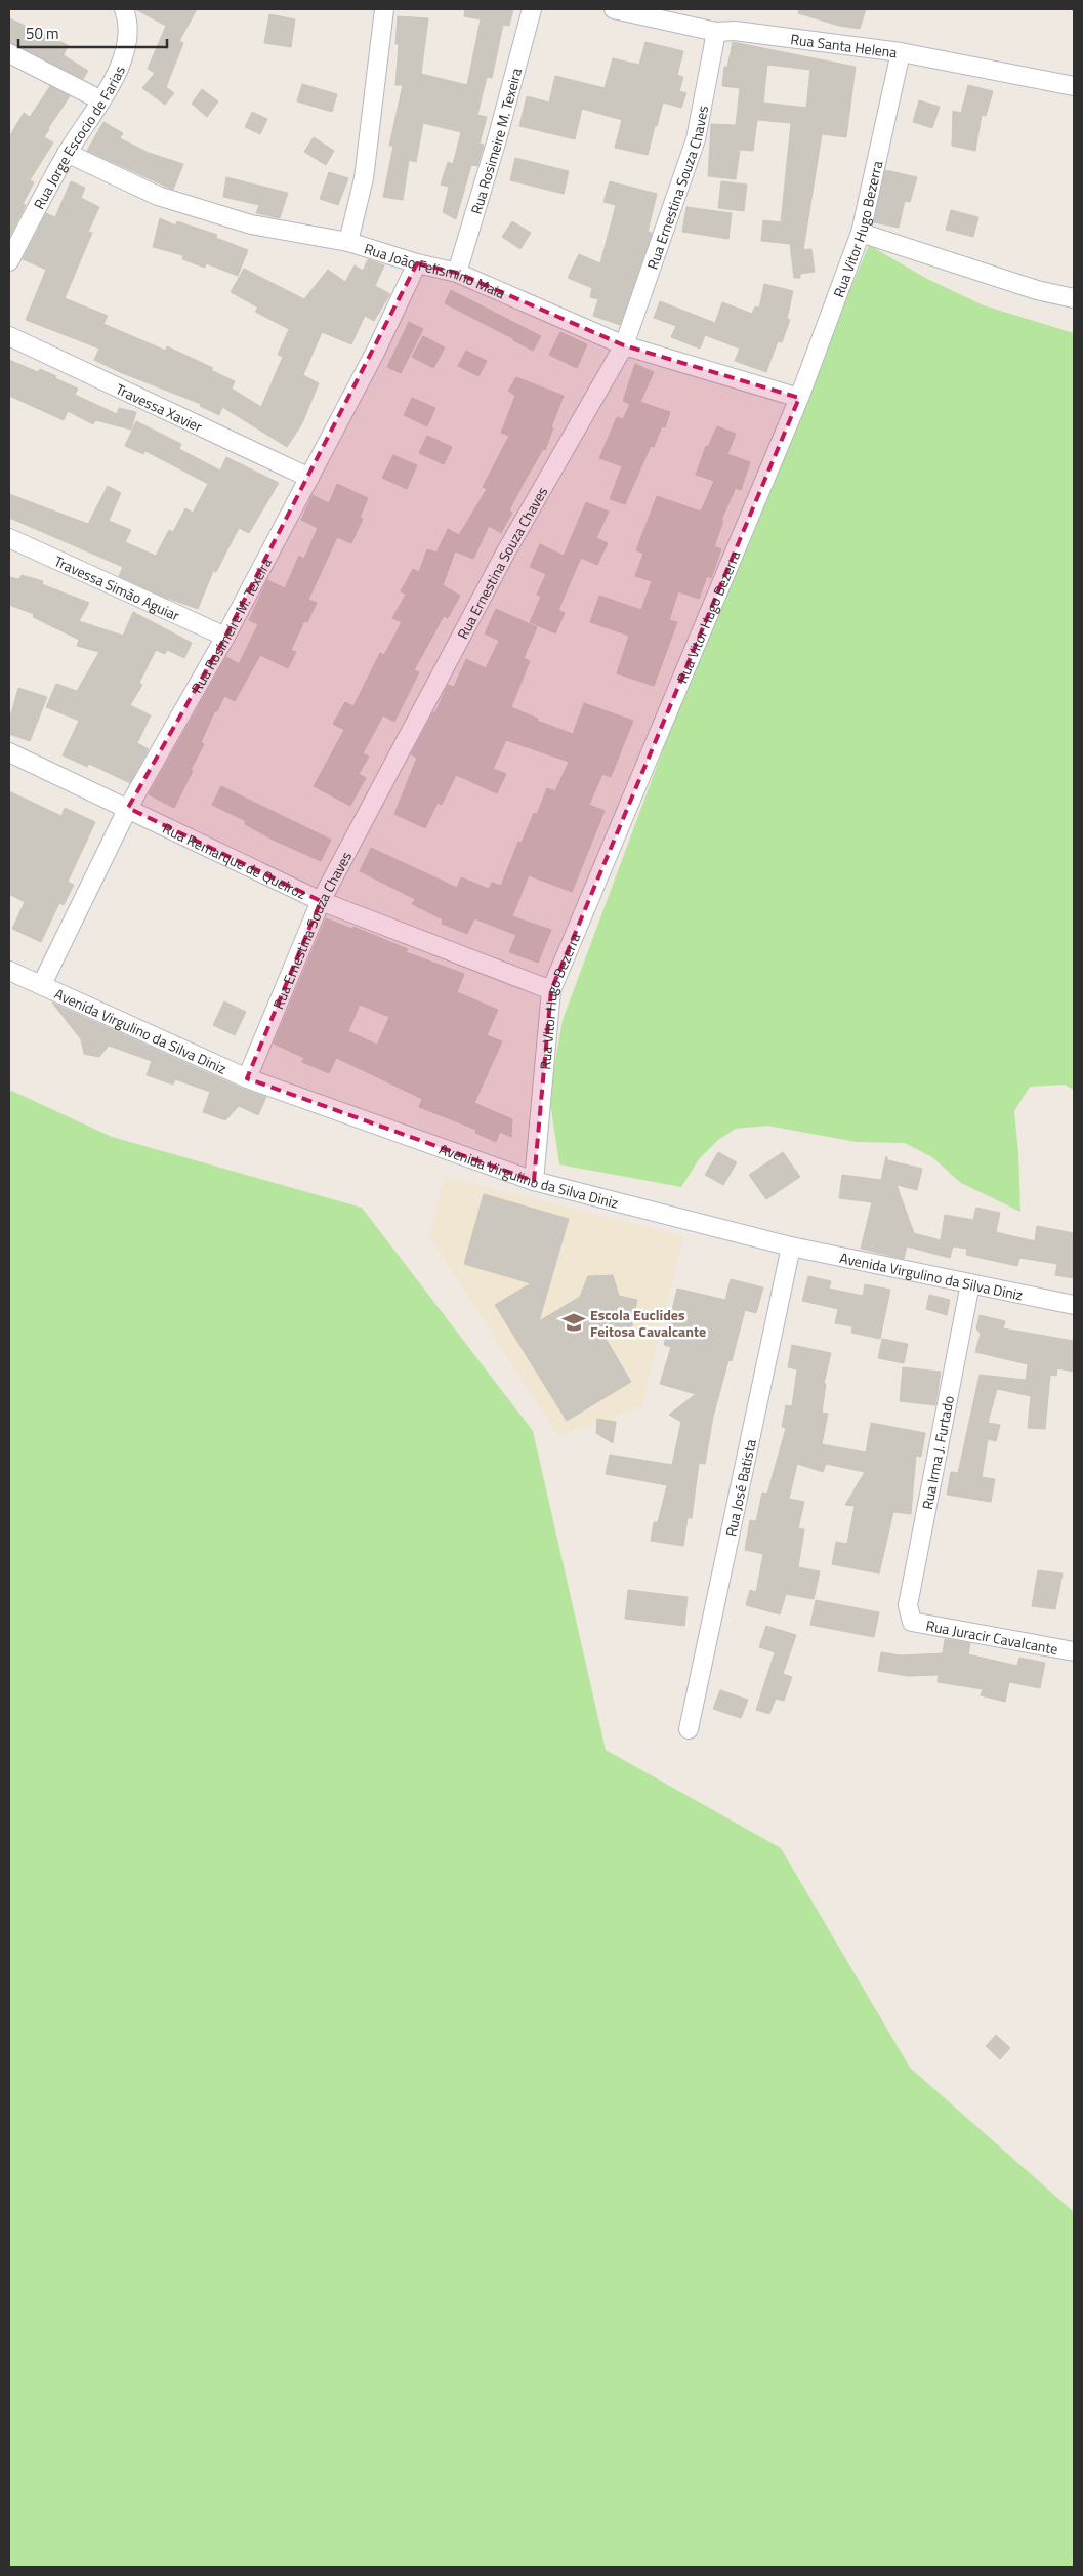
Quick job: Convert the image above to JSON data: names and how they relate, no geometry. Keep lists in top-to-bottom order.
{
  "streets": {
    "street": [
      "Rua Santa Helena",
      "Rua Jorge Escocio de Farias",
      "Rua Rosimeire M. Texeira",
      "Rua Ernestina Souza Chaves",
      "Rua Vitor Hugo Bezerra",
      "Rua João Felismino Maia",
      "Travessa Xavier",
      "Travessa Simão Aguiar",
      "Rua Remarque de Queiroz",
      "Avenida Virgulino da Silva Diniz",
      "Rua Irma J. Furtado",
      "Rua José Batista",
      "Rua Juracir Cavalcante"
    ]
  },
  "crossings": [
    ["Rua Santa Helena", "Rua Ernestina Souza Chaves"],
    ["Rua Santa Helena", "Rua Vitor Hugo Bezerra"],
    ["Rua Jorge Escocio de Farias", "Rua João Felismino Maia"],
    ["Rua Rosimeire M. Texeira", "Rua João Felismino Maia"],
    ["Rua Rosimeire M. Texeira", "Travessa Xavier"],
    ["Rua Rosimeire M. Texeira", "Travessa Simão Aguiar"],
    ["Rua Rosimeire M. Texeira", "Rua Remarque de Queiroz"],
    ["Rua Rosimeire M. Texeira", "Avenida Virgulino da Silva Diniz"],
    ["Rua Ernestina Souza Chaves", "Rua João Felismino Maia"],
    ["Rua Ernestina Souza Chaves", "Rua Remarque de Queiroz"],
    ["Rua Ernestina Souza Chaves", "Avenida Virgulino da Silva Diniz"],
    ["Rua Vitor Hugo Bezerra", "Rua João Felismino Maia"],
    ["Rua Vitor Hugo Bezerra", "Rua Remarque de Queiroz"],
    ["Rua Vitor Hugo Bezerra", "Avenida Virgulino da Silva Diniz"],
    ["Avenida Virgulino da Silva Diniz", "Rua Irma J. Furtado"],
    ["Avenida Virgulino da Silva Diniz", "Rua José Batista"],
    ["Rua Irma J. Furtado", "Rua Juracir Cavalcante"]
  ],
  "places": {
    "school or university": ["Escola Euclides Feitosa Cavalcante"]
  },
  "scale_bar": "50 m"
}
